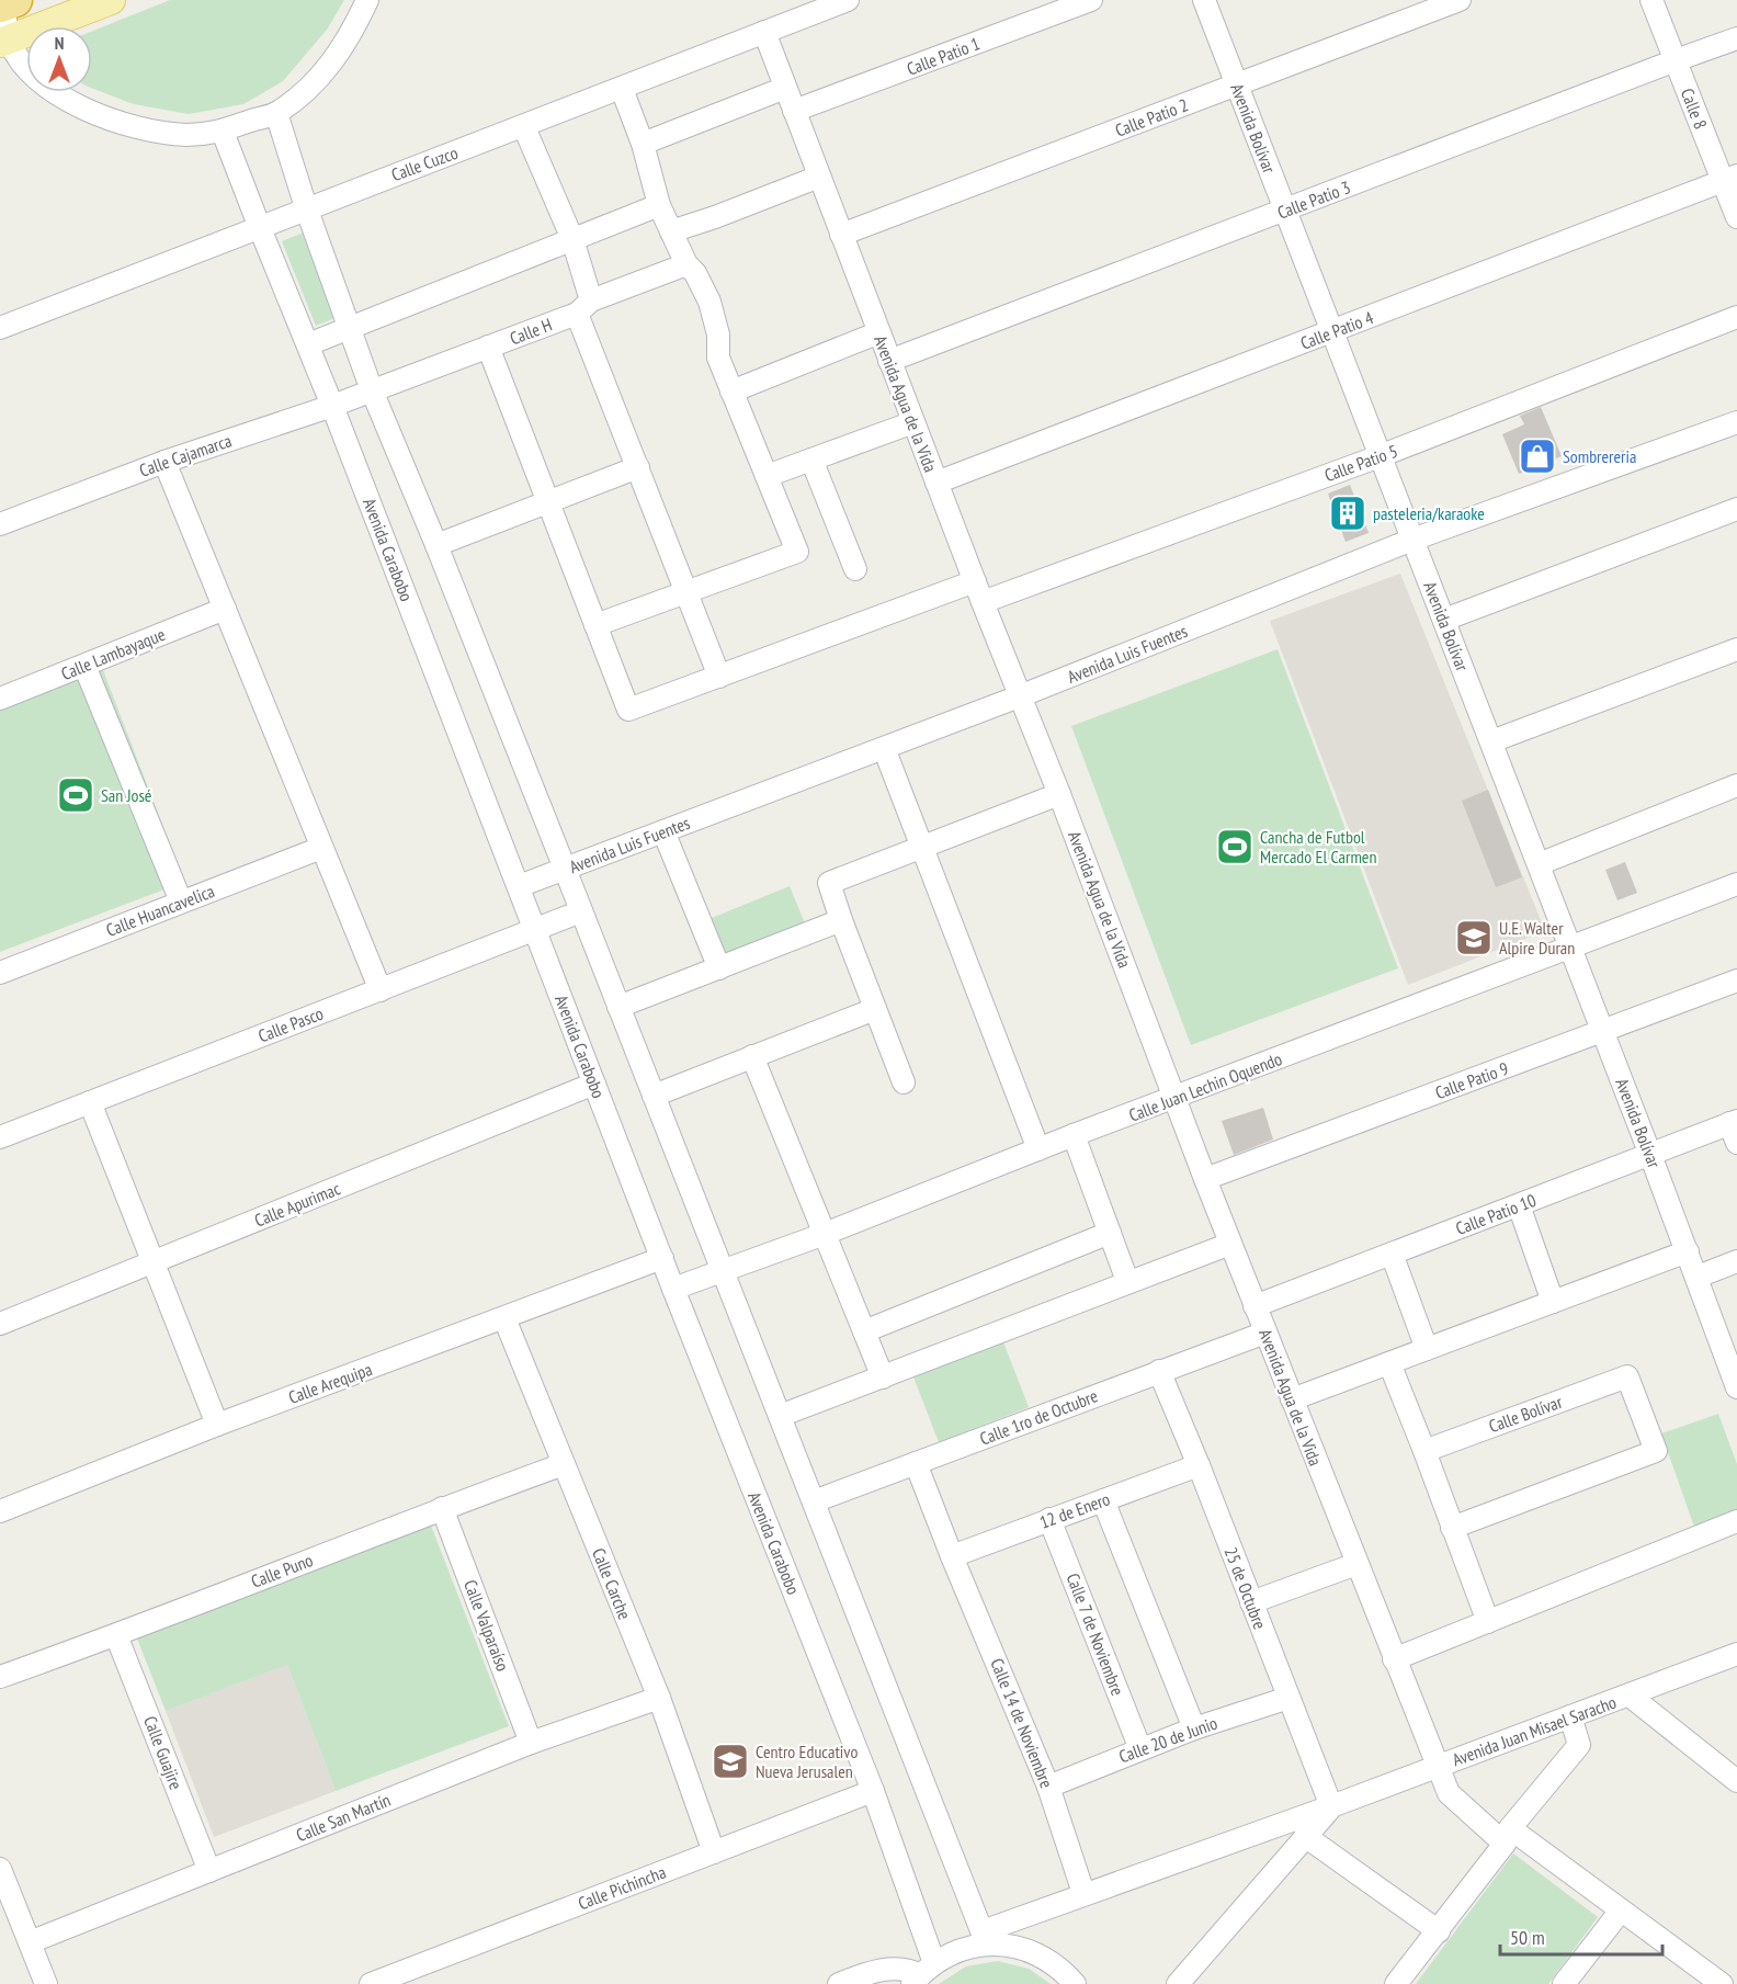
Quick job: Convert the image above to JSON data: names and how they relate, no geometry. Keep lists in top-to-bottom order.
{
  "streets": {
    "street": [
      "Calle Patio 1",
      "Calle 8",
      "Calle Patio 2",
      "Avenida Bolívar",
      "Calle Cuzco",
      "Calle Patio 3",
      "Calle Patio 4",
      "Calle H",
      "Avenida Agua de la Vida",
      "Calle Cajamarca",
      "Calle Patio 5",
      "Avenida Carabobo",
      "Calle Lambayaque",
      "Avenida Luis Fuentes",
      "Calle Huancavelica",
      "Calle Pasco",
      "Calle Patio 9",
      "Calle Juan Lechin Oquendo",
      "Calle Apurimac",
      "Calle Patio 10",
      "Calle Arequipa",
      "Calle Bolívar",
      "Calle 1ro de Octubre",
      "12 de Enero",
      "Calle Puno",
      "Calle Carche",
      "25 de Octubre",
      "Calle Valparaíso",
      "Calle 7 de Noviembre",
      "Calle 14 de Noviembre",
      "Avenida Juan Misael Saracho",
      "Calle 20 de Junio",
      "Calle Guajire",
      "Calle San Martín",
      "Calle Pichincha"
    ]
  },
  "crossings": [
    ["Calle Patio 1", "Avenida Agua de la Vida"],
    ["Calle 8", "Calle Patio 3"],
    ["Calle 8", "Calle Patio 4"],
    ["Calle Patio 2", "Avenida Bolívar"],
    ["Calle Patio 2", "Avenida Agua de la Vida"],
    ["Avenida Bolívar", "Calle Patio 3"],
    ["Avenida Bolívar", "Calle Patio 4"],
    ["Avenida Bolívar", "Calle Patio 5"],
    ["Avenida Bolívar", "Avenida Luis Fuentes"],
    ["Avenida Bolívar", "Calle Patio 9"],
    ["Avenida Bolívar", "Calle Juan Lechin Oquendo"],
    ["Avenida Bolívar", "Calle Patio 10"],
    ["Calle Cuzco", "Avenida Agua de la Vida"],
    ["Calle Cuzco", "Avenida Carabobo"],
    ["Calle Patio 3", "Avenida Agua de la Vida"],
    ["Calle Patio 4", "Avenida Agua de la Vida"],
    ["Calle H", "Calle Cajamarca"],
    ["Avenida Agua de la Vida", "Calle Patio 5"],
    ["Avenida Agua de la Vida", "Avenida Luis Fuentes"],
    ["Avenida Agua de la Vida", "Calle Patio 9"],
    ["Avenida Agua de la Vida", "Calle Juan Lechin Oquendo"],
    ["Avenida Agua de la Vida", "Calle Patio 10"],
    ["Avenida Agua de la Vida", "Calle 1ro de Octubre"],
    ["Avenida Agua de la Vida", "Avenida Juan Misael Saracho"],
    ["Calle Cajamarca", "Avenida Carabobo"],
    ["Avenida Carabobo", "Avenida Luis Fuentes"],
    ["Avenida Carabobo", "Calle Pasco"],
    ["Avenida Carabobo", "Calle Juan Lechin Oquendo"],
    ["Avenida Carabobo", "Calle Apurimac"],
    ["Avenida Carabobo", "Calle Arequipa"],
    ["Avenida Carabobo", "Calle Pichincha"],
    ["Calle Arequipa", "Calle Carche"],
    ["Calle 1ro de Octubre", "25 de Octubre"],
    ["Calle 1ro de Octubre", "Calle 14 de Noviembre"],
    ["12 de Enero", "25 de Octubre"],
    ["12 de Enero", "Calle 7 de Noviembre"],
    ["12 de Enero", "Calle 14 de Noviembre"],
    ["Calle Puno", "Calle Carche"],
    ["Calle Puno", "Calle Valparaíso"],
    ["Calle Puno", "Calle Guajire"],
    ["Calle Carche", "Calle San Martín"],
    ["Calle Carche", "Calle Pichincha"],
    ["25 de Octubre", "Avenida Juan Misael Saracho"],
    ["25 de Octubre", "Calle 20 de Junio"],
    ["Calle Valparaíso", "Calle San Martín"],
    ["Calle 7 de Noviembre", "Calle 20 de Junio"],
    ["Calle 14 de Noviembre", "Avenida Juan Misael Saracho"],
    ["Calle 14 de Noviembre", "Calle 20 de Junio"],
    ["Calle Guajire", "Calle San Martín"]
  ],
  "places": {
    "shop": ["Sombrereria"],
    "building": ["pasteleria/karaoke"],
    "sports": ["San José", "Cancha de Futbol Mercado El Carmen"],
    "school or university": ["U.E. Walter Alpire Duran", "Centro Educativo Nueva Jerusalen"]
  },
  "scale_bar": "50 m",
  "north": "top"
}
